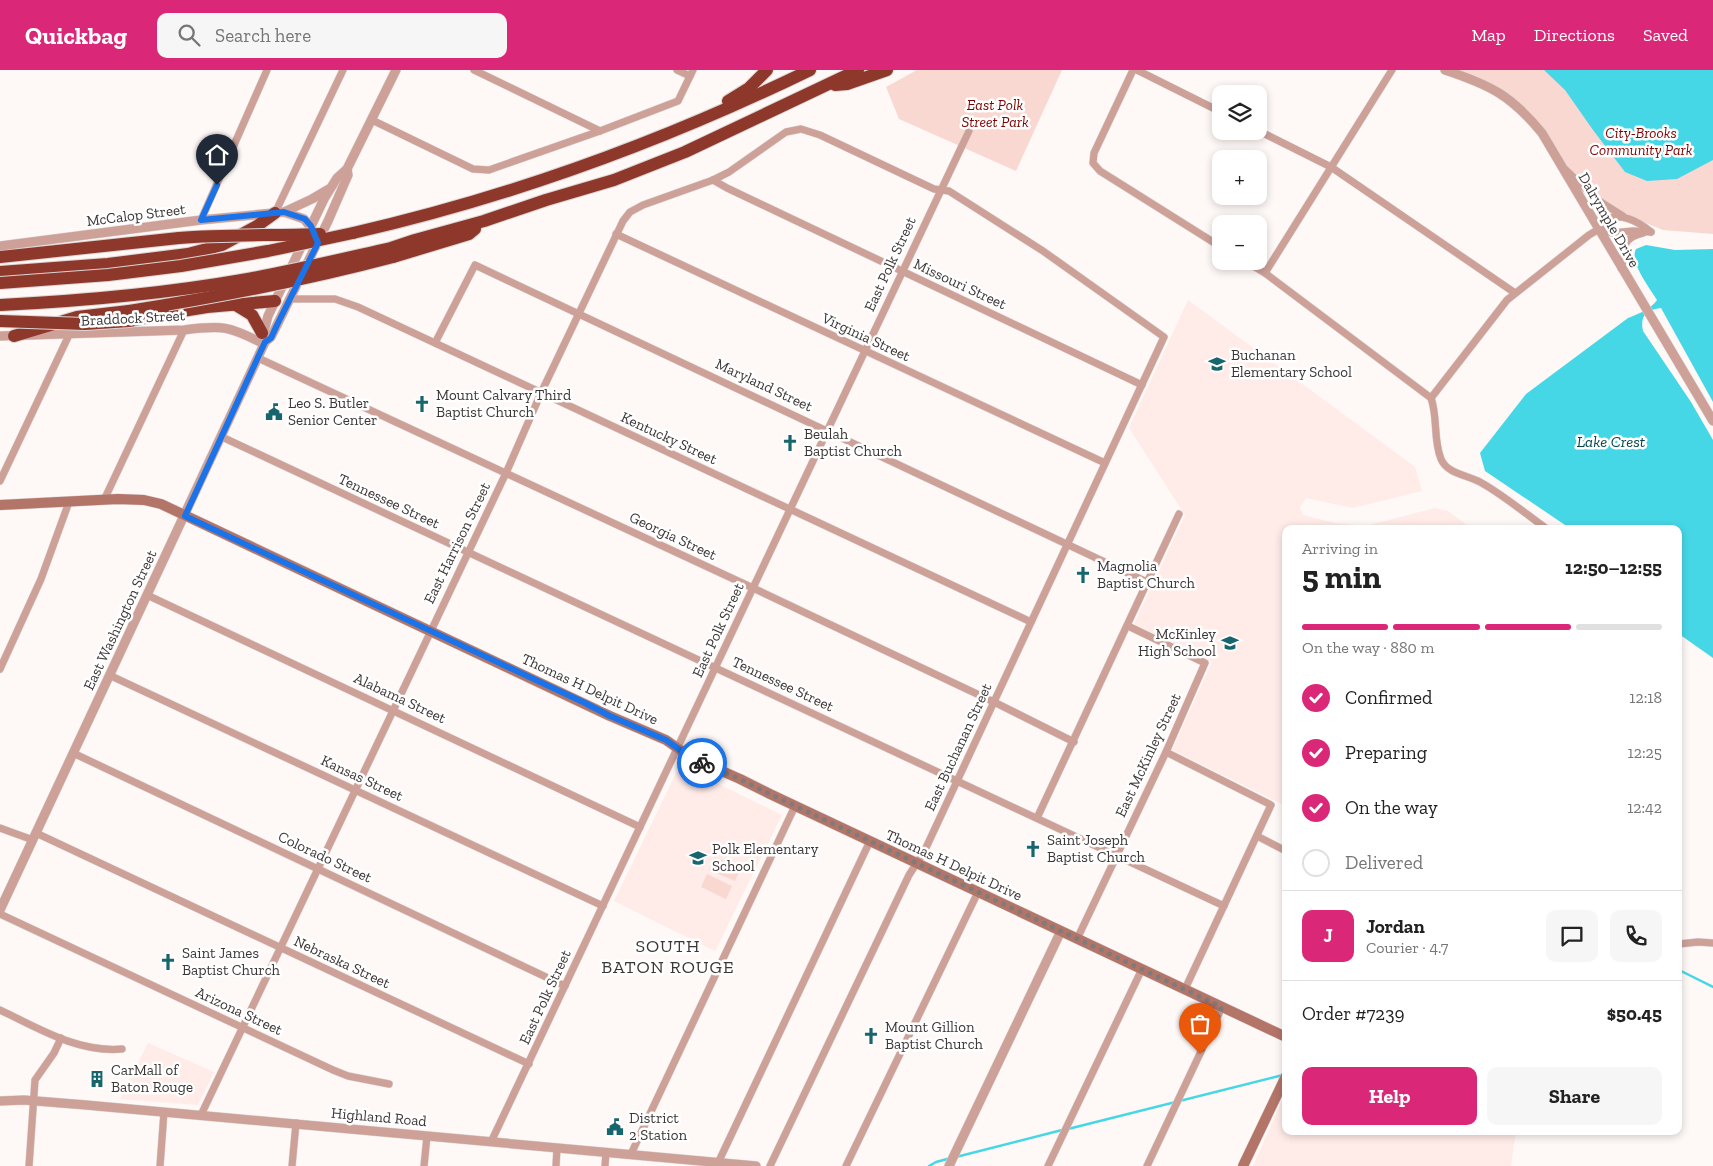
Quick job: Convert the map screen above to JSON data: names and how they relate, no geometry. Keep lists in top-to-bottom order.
{
  "streets": {
    "main road": ["Thomas H Delpit Drive"],
    "street": [
      "McCalop Street",
      "Dalrymple Drive",
      "East Polk Street",
      "Missouri Street",
      "Braddock Street",
      "Virginia Street",
      "Maryland Street",
      "Kentucky Street",
      "Tennessee Street",
      "Georgia Street",
      "East Harrison Street",
      "East Washington Street",
      "Alabama Street",
      "East Buchanan Street",
      "East McKinley Street",
      "Kansas Street",
      "Colorado Street",
      "Nebraska Street",
      "Arizona Street",
      "Highland Road"
    ]
  },
  "crossings": [
    ["East Polk Street", "Missouri Street"],
    ["East Polk Street", "Virginia Street"],
    ["East Polk Street", "Maryland Street"],
    ["East Polk Street", "Kentucky Street"],
    ["East Polk Street", "Tennessee Street"],
    ["East Polk Street", "Georgia Street"],
    ["East Polk Street", "East Harrison Street"],
    ["East Polk Street", "Thomas H Delpit Drive"],
    ["East Polk Street", "Alabama Street"],
    ["East Polk Street", "East Buchanan Street"],
    ["East Polk Street", "Kansas Street"],
    ["East Polk Street", "Colorado Street"],
    ["East Polk Street", "Nebraska Street"],
    ["East Polk Street", "Highland Road"],
    ["Missouri Street", "East Harrison Street"],
    ["Missouri Street", "East Buchanan Street"],
    ["Braddock Street", "East Washington Street"],
    ["Virginia Street", "East Harrison Street"],
    ["Virginia Street", "East Buchanan Street"],
    ["Maryland Street", "Kentucky Street"],
    ["Maryland Street", "East Harrison Street"],
    ["Maryland Street", "East Buchanan Street"],
    ["Kentucky Street", "East Harrison Street"],
    ["Kentucky Street", "East Buchanan Street"],
    ["Tennessee Street", "East Harrison Street"],
    ["Tennessee Street", "East Washington Street"],
    ["Tennessee Street", "East Buchanan Street"],
    ["Tennessee Street", "East McKinley Street"],
    ["Georgia Street", "East Harrison Street"],
    ["Georgia Street", "East Washington Street"],
    ["Georgia Street", "East Buchanan Street"],
    ["East Harrison Street", "Thomas H Delpit Drive"],
    ["East Harrison Street", "Alabama Street"],
    ["East Harrison Street", "East Buchanan Street"],
    ["East Harrison Street", "Kansas Street"],
    ["East Harrison Street", "Colorado Street"],
    ["East Harrison Street", "Nebraska Street"],
    ["East Harrison Street", "Arizona Street"],
    ["East Harrison Street", "Highland Road"],
    ["East Washington Street", "Thomas H Delpit Drive"],
    ["East Washington Street", "Alabama Street"],
    ["East Washington Street", "Kansas Street"],
    ["East Washington Street", "Colorado Street"],
    ["East Washington Street", "Nebraska Street"],
    ["Thomas H Delpit Drive", "East Buchanan Street"],
    ["Thomas H Delpit Drive", "East McKinley Street"]
  ],
  "districts": ["SOUTH BATON ROUGE"],
  "water": ["Lake Crest"],
  "parks": ["East Polk Street Park", "City-Brooks Community Park"],
  "places": {
    "school or university": ["Buchanan Elementary School", "McKinley High School", "Polk Elementary School"],
    "church": [
      "Mount Calvary Third Baptist Church",
      "Beulah Baptist Church",
      "Magnolia Baptist Church",
      "Saint Joseph Baptist Church",
      "Saint James Baptist Church",
      "Mount Gillion Baptist Church"
    ],
    "public building": ["Leo S. Butler Senior Center", "District 2 Station"],
    "building": ["CarMall of Baton Rouge"]
  },
  "page": {
    "header": "Quickbag",
    "search": "Search here",
    "nav": ["Map", "Directions", "Saved"],
    "map_buttons": ["+", "−"],
    "heading": ["5 min", "Arriving in", "12:50–12:55"],
    "panel": [
      "Jordan",
      "Courier · 4.7",
      "Order #7239",
      "$50.45"
    ],
    "bar": "On the way · 880 m",
    "list": [
      ["Confirmed", "12:18"],
      ["Preparing", "12:25"],
      ["On the way", "12:42"],
      "Delivered"
    ],
    "round": "J",
    "buttons": ["Help", "Share"]
  }
}
